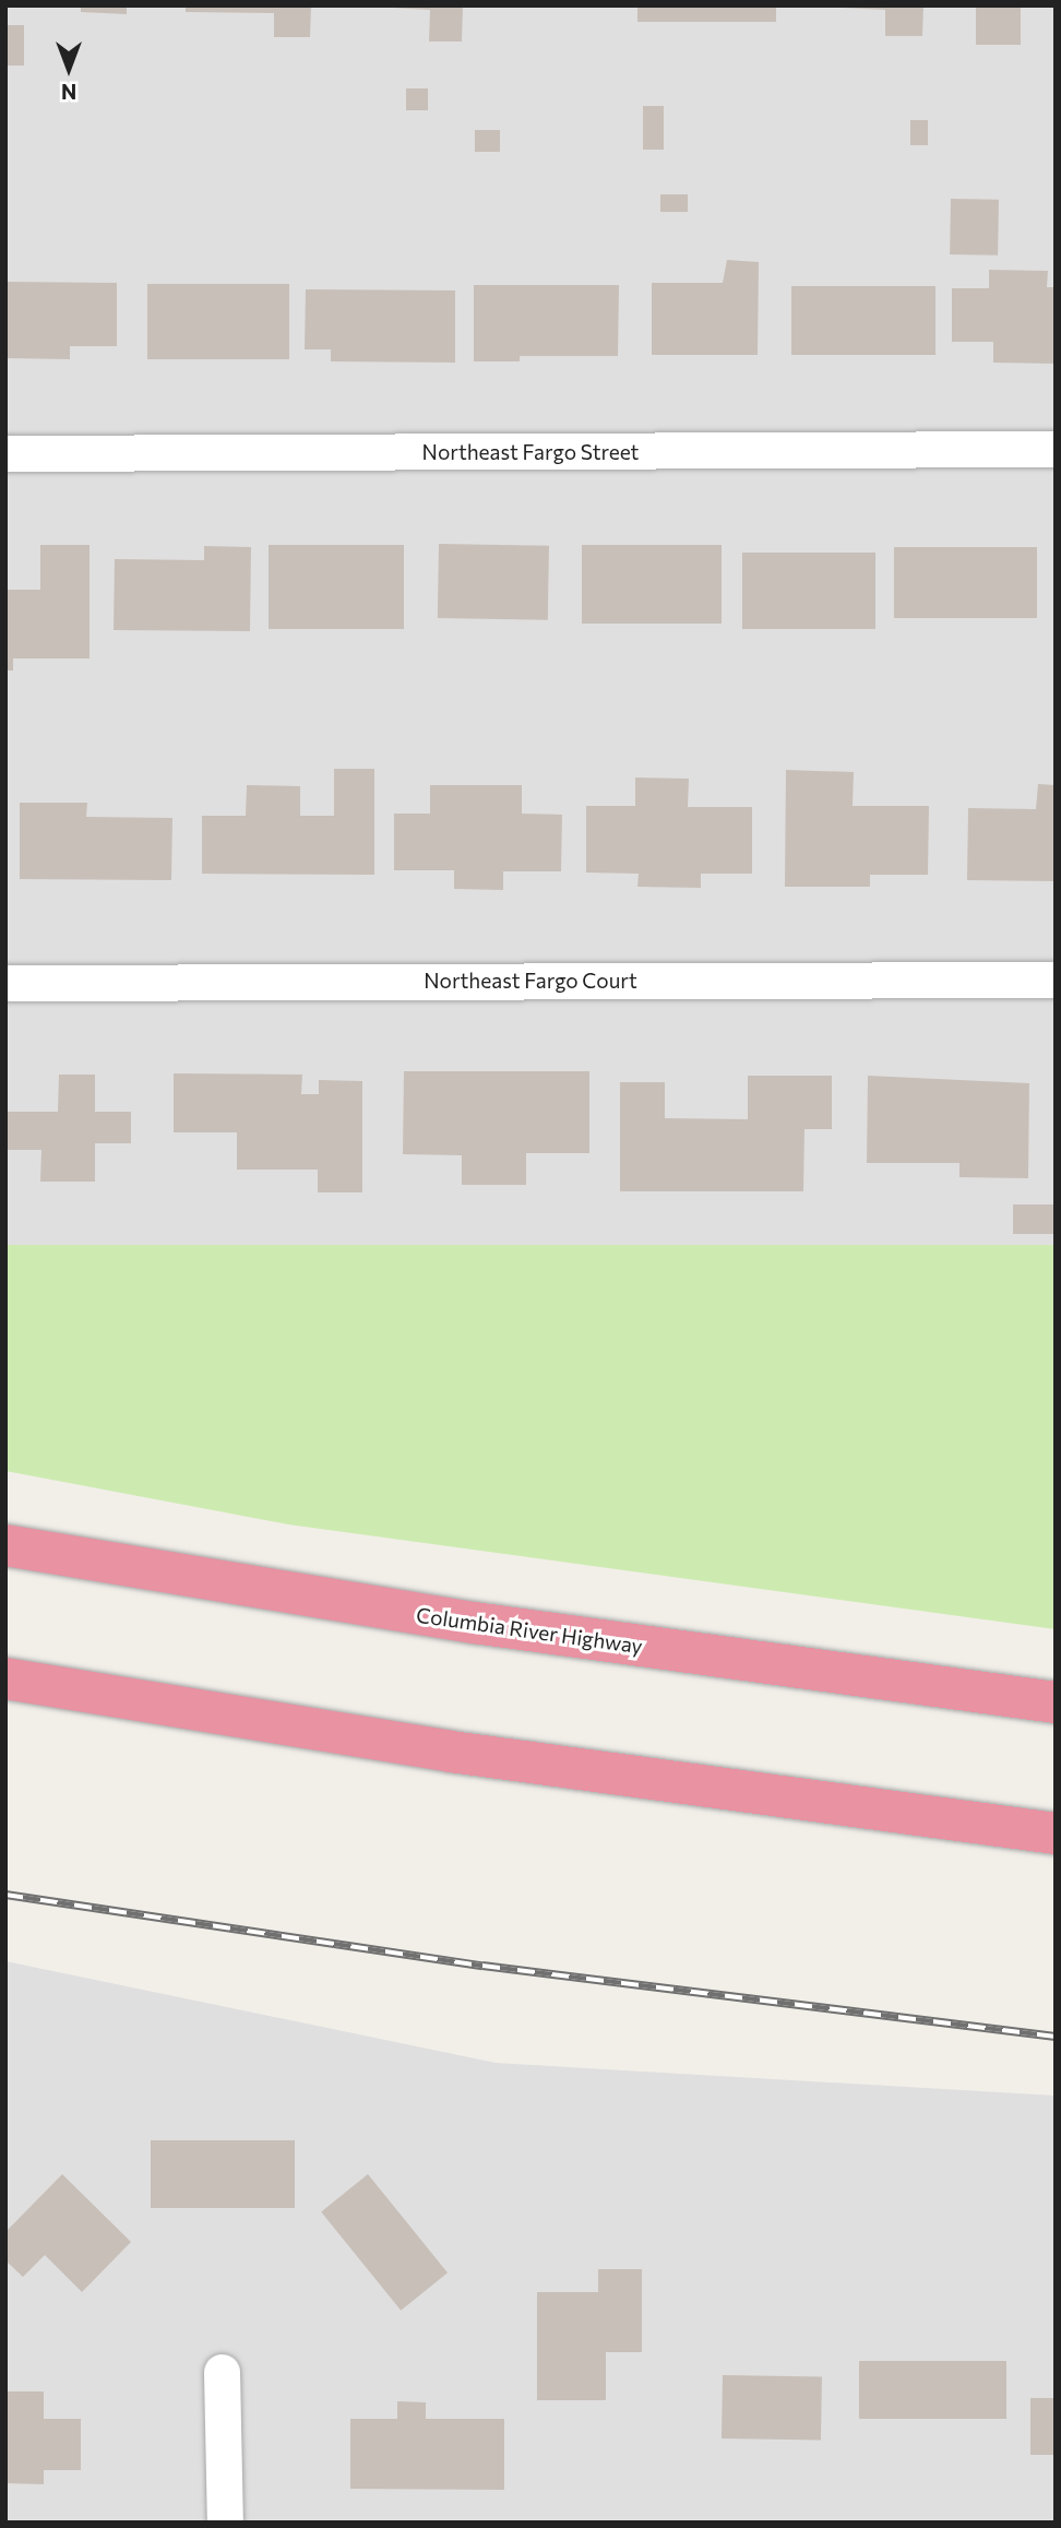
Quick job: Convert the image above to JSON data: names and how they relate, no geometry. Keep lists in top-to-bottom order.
{
  "streets": {
    "highway": ["Columbia River Highway"],
    "street": ["Northeast Fargo Street", "Northeast Fargo Court"]
  },
  "north": "bottom"
}
